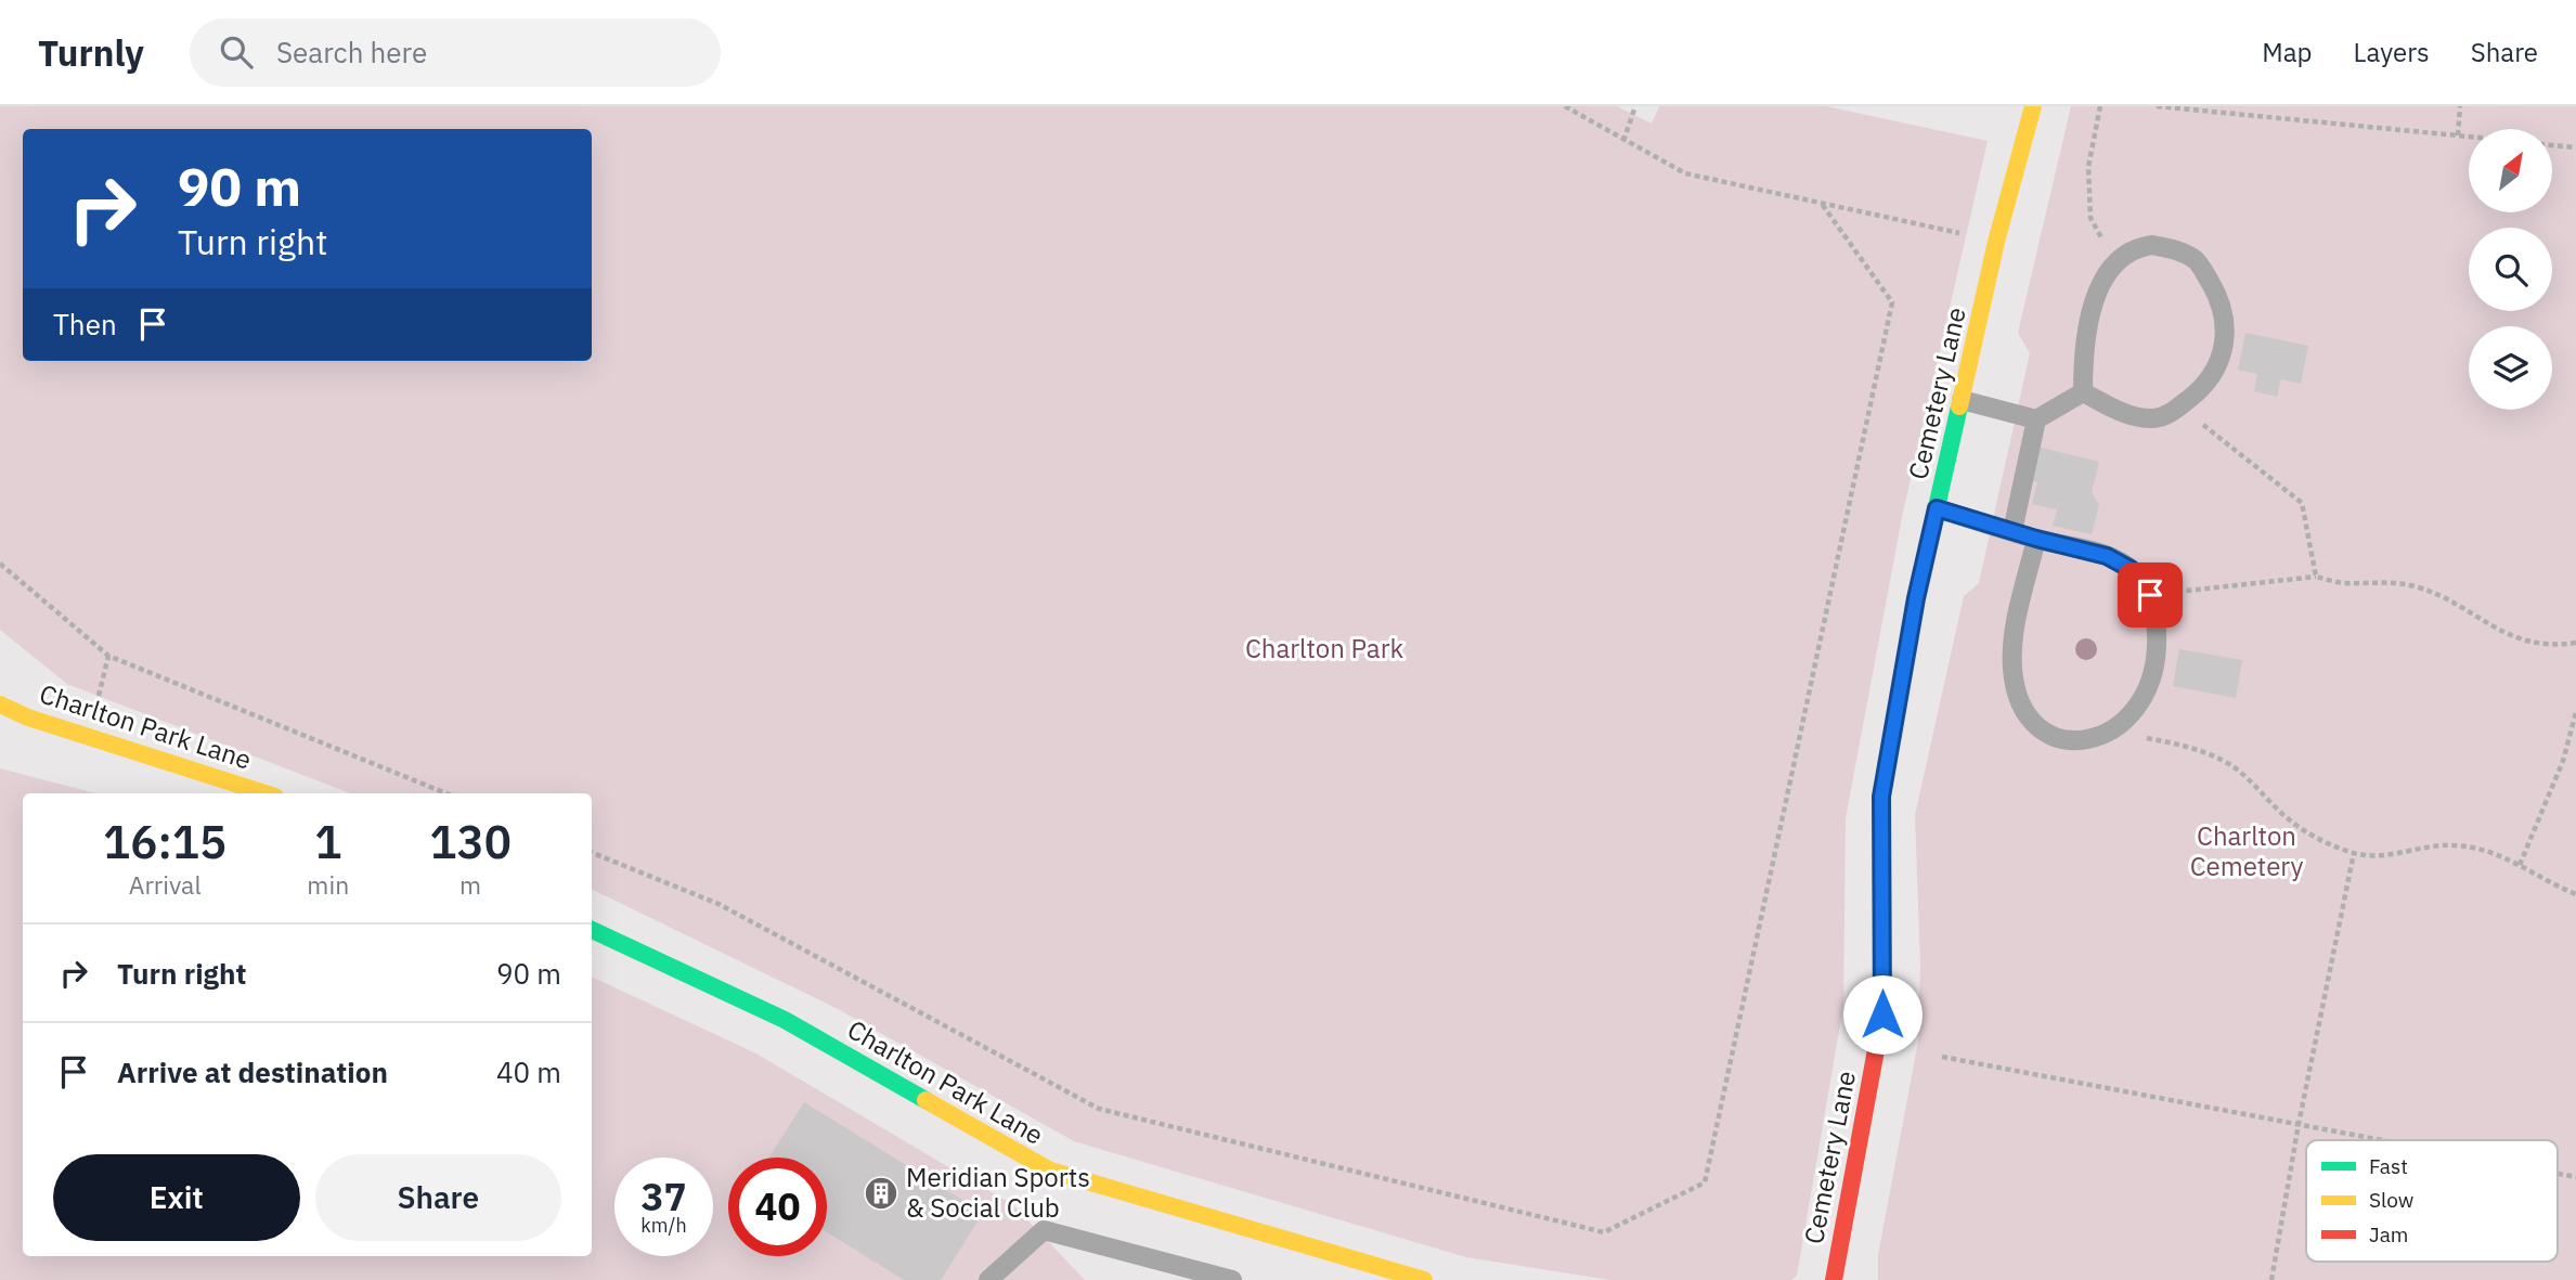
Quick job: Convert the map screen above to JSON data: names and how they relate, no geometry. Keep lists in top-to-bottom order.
{
  "streets": {
    "street": ["Cemetery Lane", "Charlton Park Lane"]
  },
  "parks": ["Charlton Park", "Charlton Cemetery"],
  "places": {
    "building": ["Meridian Sports & Social Club"]
  },
  "legend": ["Fast", "Slow", "Jam"],
  "north": "top right",
  "page": {
    "header": "Turnly",
    "search": "Search here",
    "nav": ["Map", "Layers", "Share"],
    "turn": ["90 m", "Turn right"],
    "then": "Then",
    "eta": [
      "16:15",
      "Arrival",
      "1",
      "min",
      "130",
      "m"
    ],
    "list": [
      {
        "name": "Turn right",
        "value": "90 m"
      },
      {
        "name": "Arrive at destination",
        "value": "40 m"
      }
    ],
    "buttons": ["Exit", "Share"],
    "speed": "37 km/h",
    "limit": "40"
  }
}
